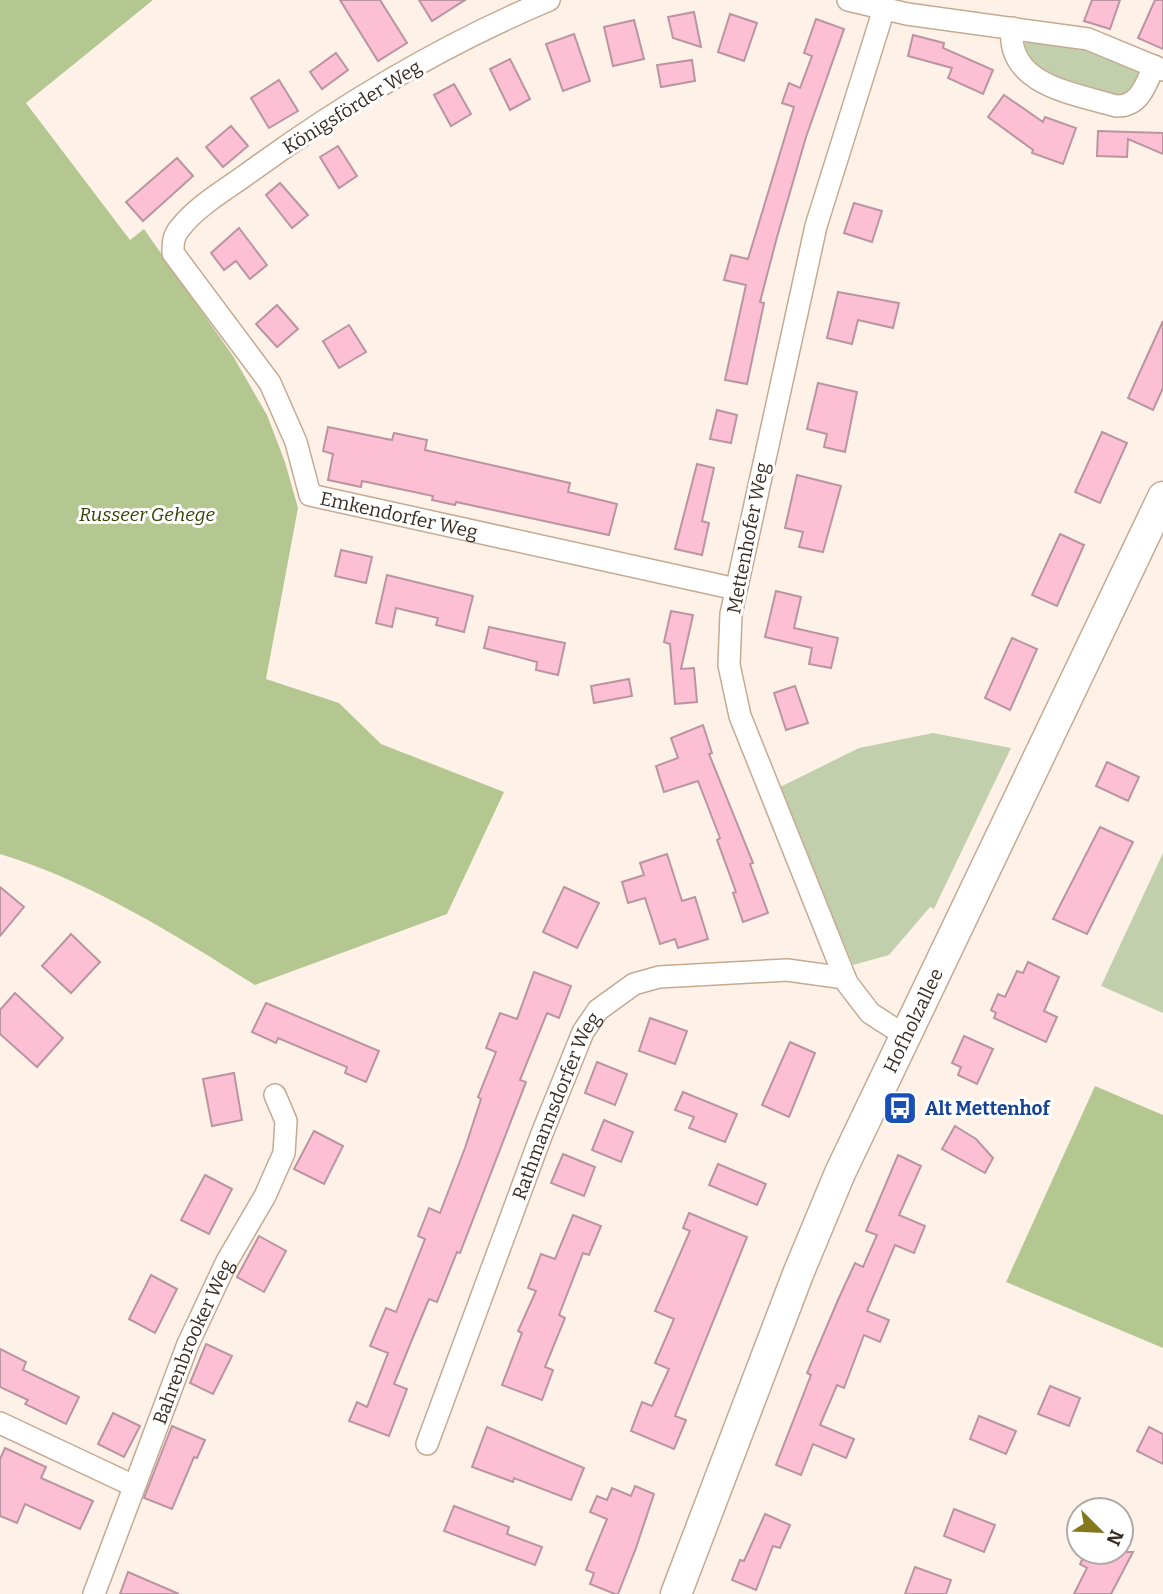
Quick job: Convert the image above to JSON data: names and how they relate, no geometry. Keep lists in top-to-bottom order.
{
  "streets": {
    "street": [
      "Königsförder Weg",
      "Emkendorfer Weg",
      "Mettenhofer Weg",
      "Hofholzallee",
      "Rathmannsdorfer Weg",
      "Bahrenbrooker Weg"
    ]
  },
  "crossings": [
    ["Königsförder Weg", "Emkendorfer Weg"],
    ["Emkendorfer Weg", "Mettenhofer Weg"],
    ["Mettenhofer Weg", "Hofholzallee"],
    ["Mettenhofer Weg", "Rathmannsdorfer Weg"]
  ],
  "parks": ["Russeer Gehege"],
  "places": {
    "bus stop": ["Alt Mettenhof"]
  },
  "north": "bottom right"
}
